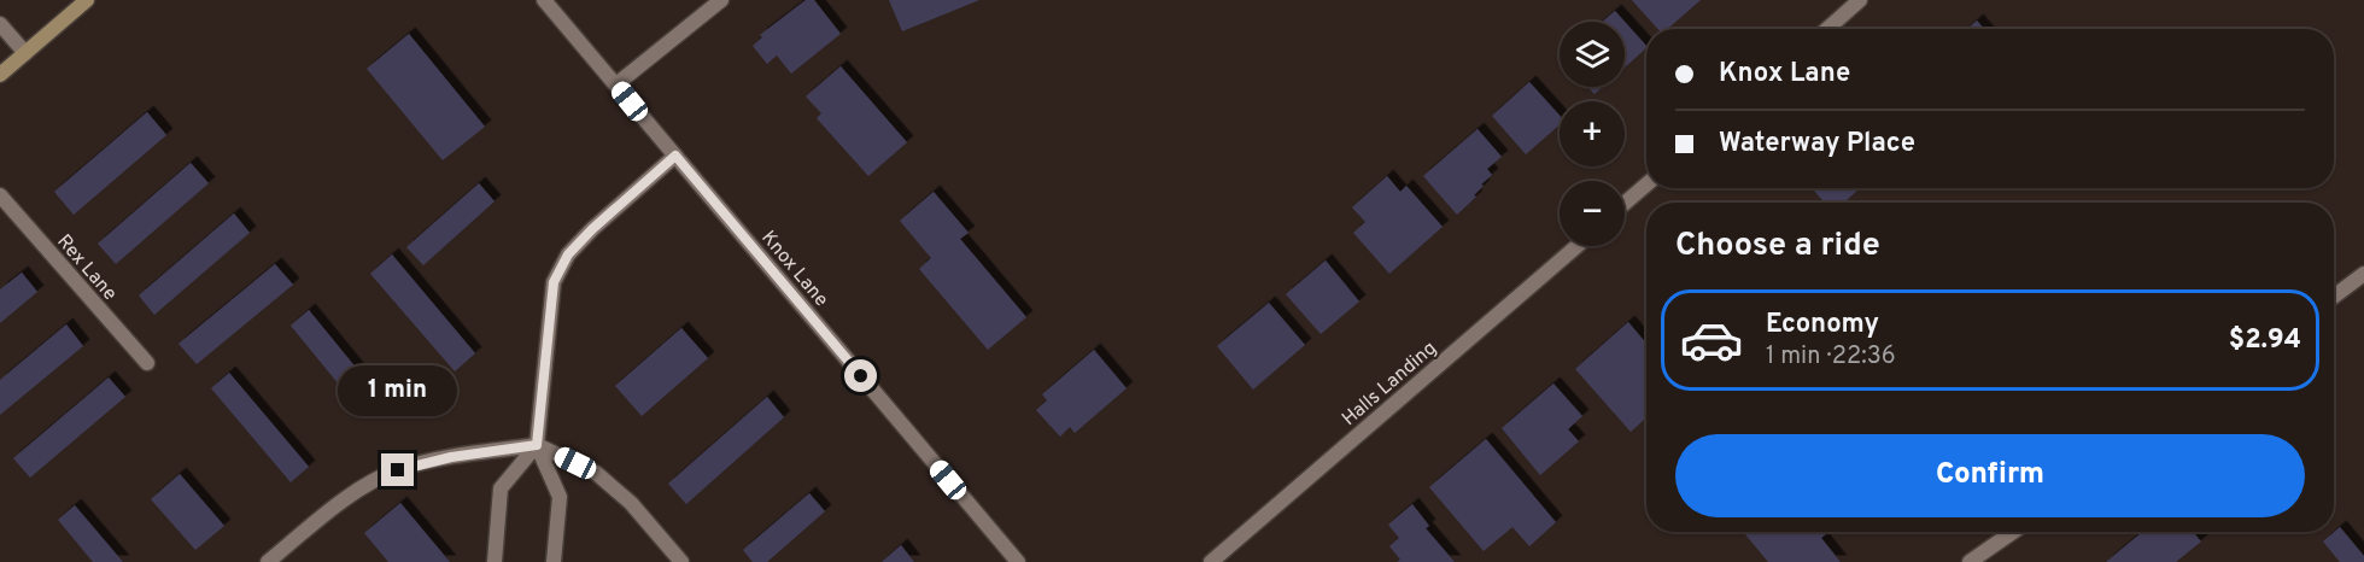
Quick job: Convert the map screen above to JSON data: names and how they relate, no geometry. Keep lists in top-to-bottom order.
{
  "streets": {
    "street": ["Rex Lane", "Knox Lane", "Halls Landing"]
  },
  "page": {
    "map_buttons": ["+", "−"],
    "banner": ["Knox Lane", "Waterway Place"],
    "heading": "Choose a ride",
    "list": [
      {
        "name": "Economy",
        "note": "1 min · 22:36",
        "value": "$2.94"
      }
    ],
    "bubble": "1 min",
    "buttons": "Confirm"
  }
}
